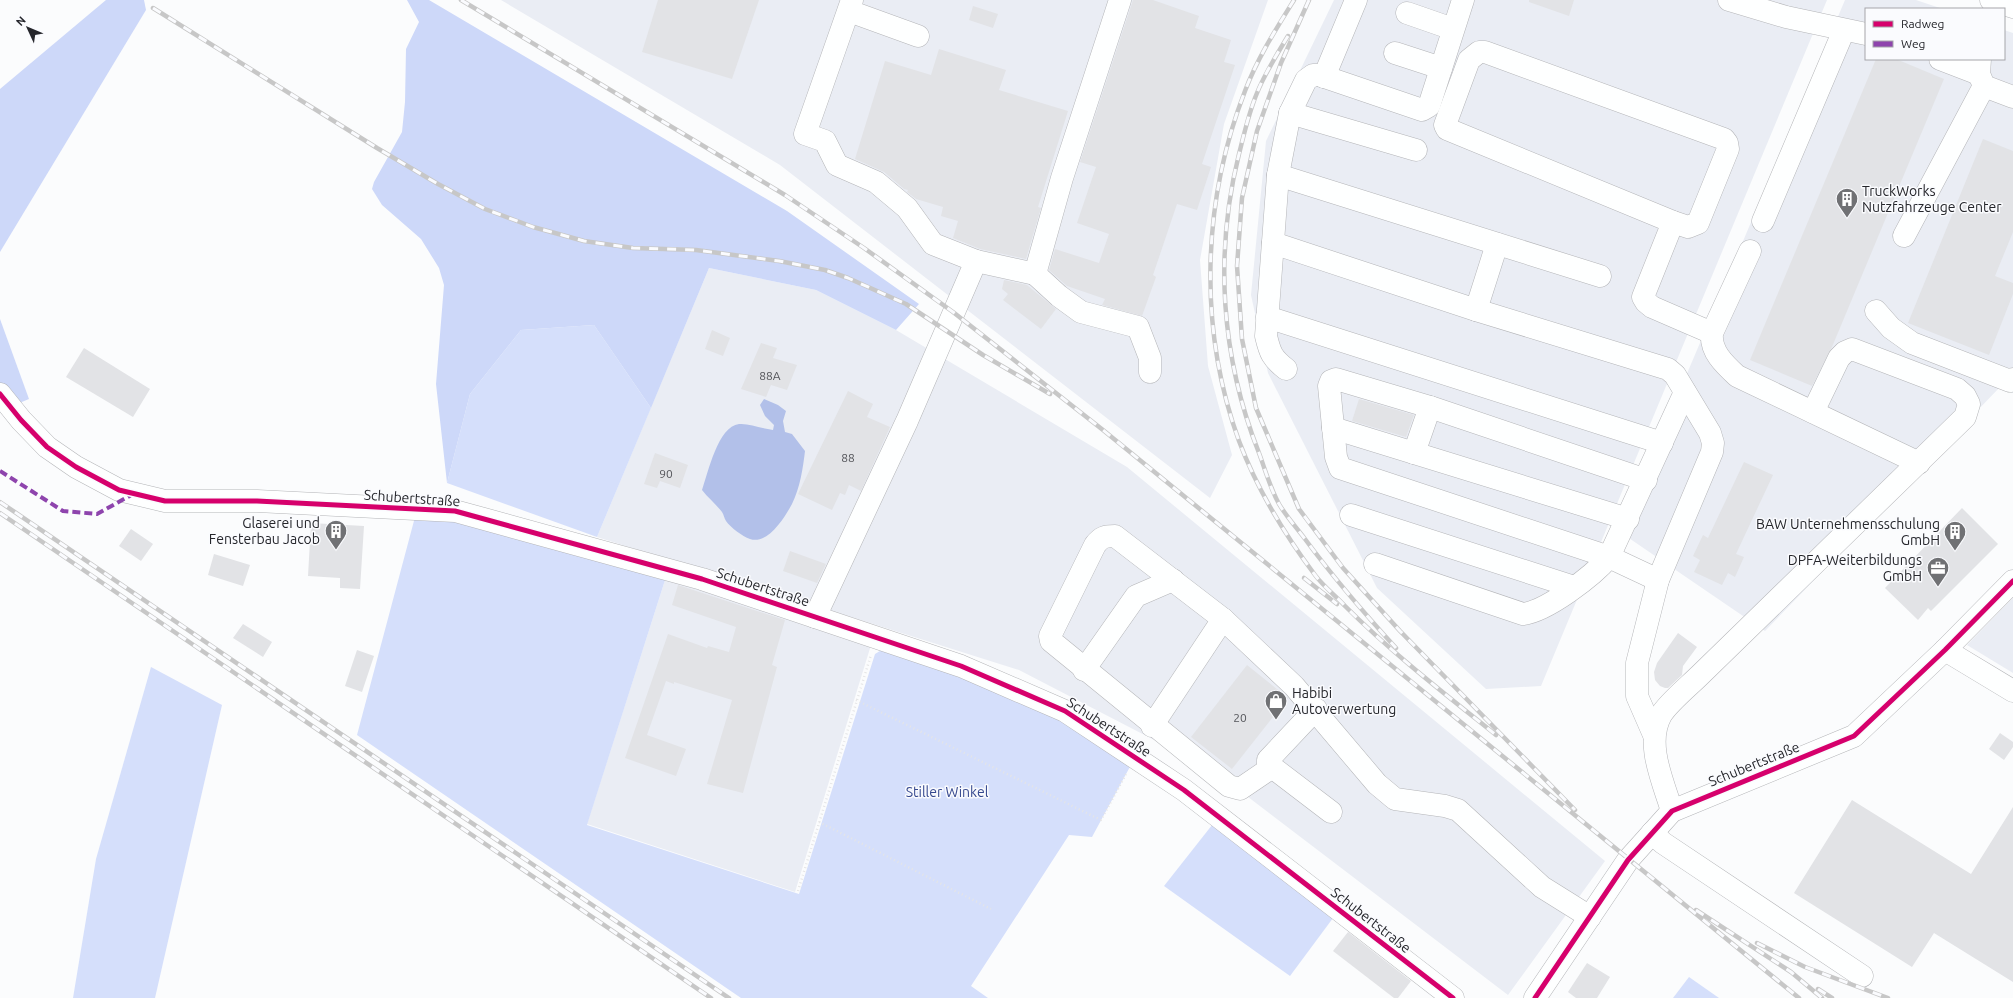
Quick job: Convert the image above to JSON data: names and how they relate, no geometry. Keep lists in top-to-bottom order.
{
  "streets": {
    "street": ["Schubertstraße"]
  },
  "parks": ["Stiller Winkel"],
  "places": {
    "building": ["TruckWorks Nutzfahrzeuge Center", "Glaserei und Fensterbau Jacob", "BAW Unternehmensschulung GmbH"],
    "office": ["DPFA-Weiterbildungs GmbH"],
    "shop": ["Habibi Autoverwertung"]
  },
  "house_numbers": [
    "88A",
    "88",
    "90",
    "20"
  ],
  "legend": ["Radweg", "Weg"],
  "north": "top left"
}
